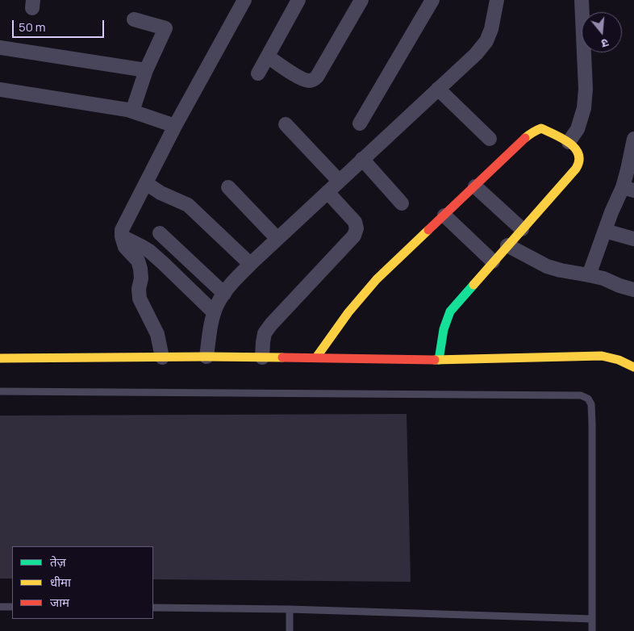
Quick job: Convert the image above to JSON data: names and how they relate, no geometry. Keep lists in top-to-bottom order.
{
  "legend": ["तेज़", "धीमा", "जाम"],
  "scale_bar": "50 m",
  "north": "bottom"
}
